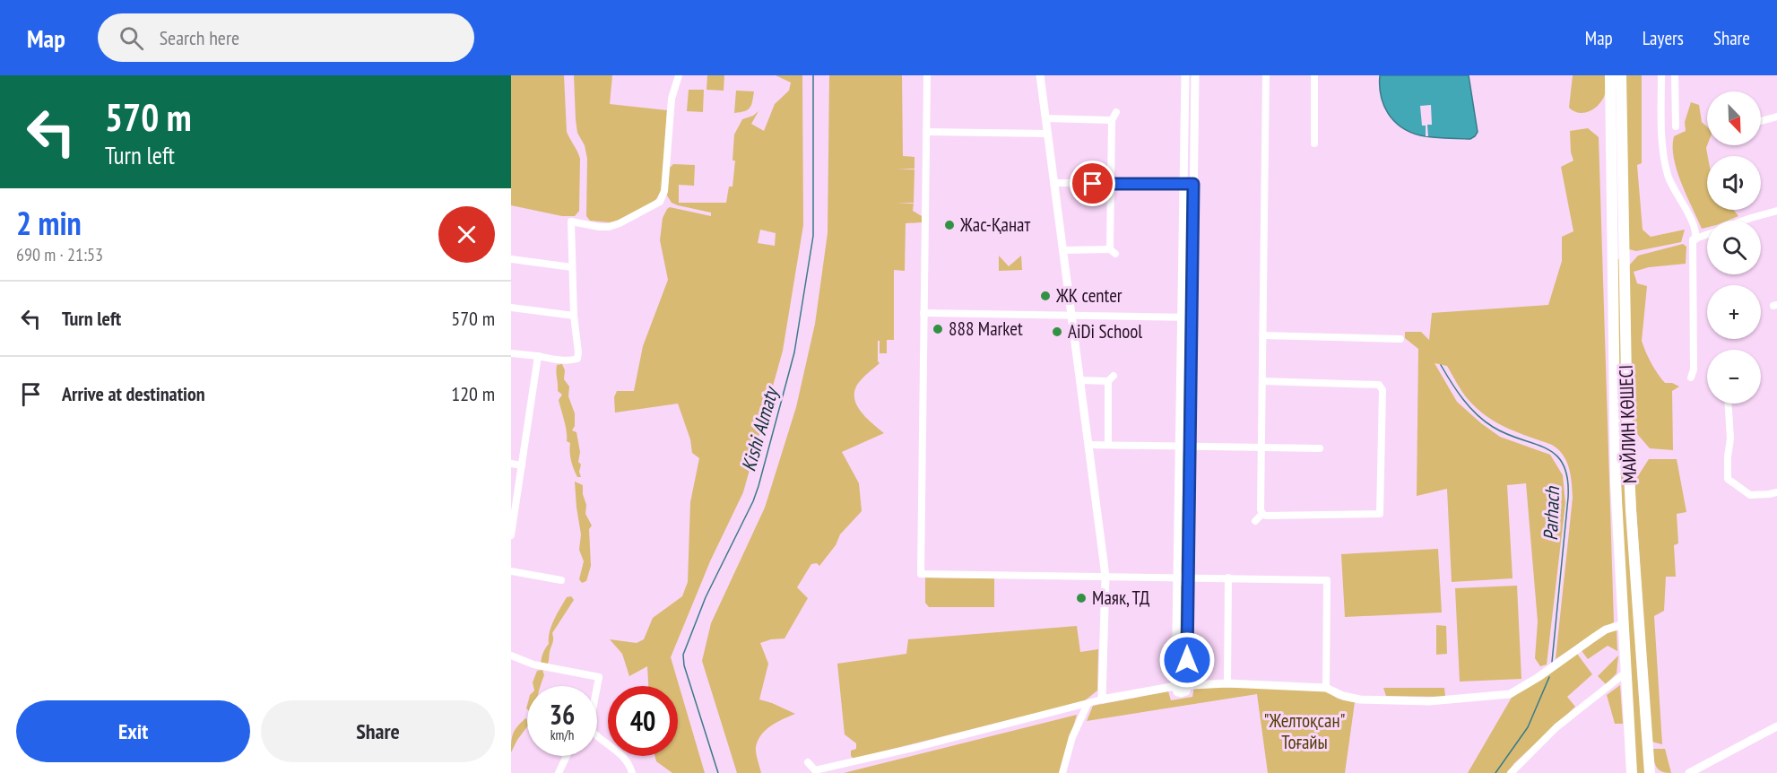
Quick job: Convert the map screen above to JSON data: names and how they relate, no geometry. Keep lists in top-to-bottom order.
{
  "streets": {
    "main road": ["МАЙЛИН КӨШЕСІ"]
  },
  "water": ["Kіshі Almaty", "Parhach"],
  "parks": ["\"Желтоқсан\" Тоғайы"],
  "places": [
    "Жас-Қанат",
    "ЖК center",
    "888 Market",
    "AiDi School",
    "Маяк, ТД"
  ],
  "north": "bottom right",
  "page": {
    "header": "Map",
    "search": "Search here",
    "nav": ["Map", "Layers", "Share"],
    "turn": ["570 m", "Turn left"],
    "map_buttons": ["+", "−"],
    "heading": ["2 min", "690 m · 21:53"],
    "list": [
      {
        "name": "Turn left",
        "value": "570 m"
      },
      {
        "name": "Arrive at destination",
        "value": "120 m"
      }
    ],
    "speed": "36 km/h",
    "limit": "40",
    "buttons": ["Exit", "Share"]
  }
}
